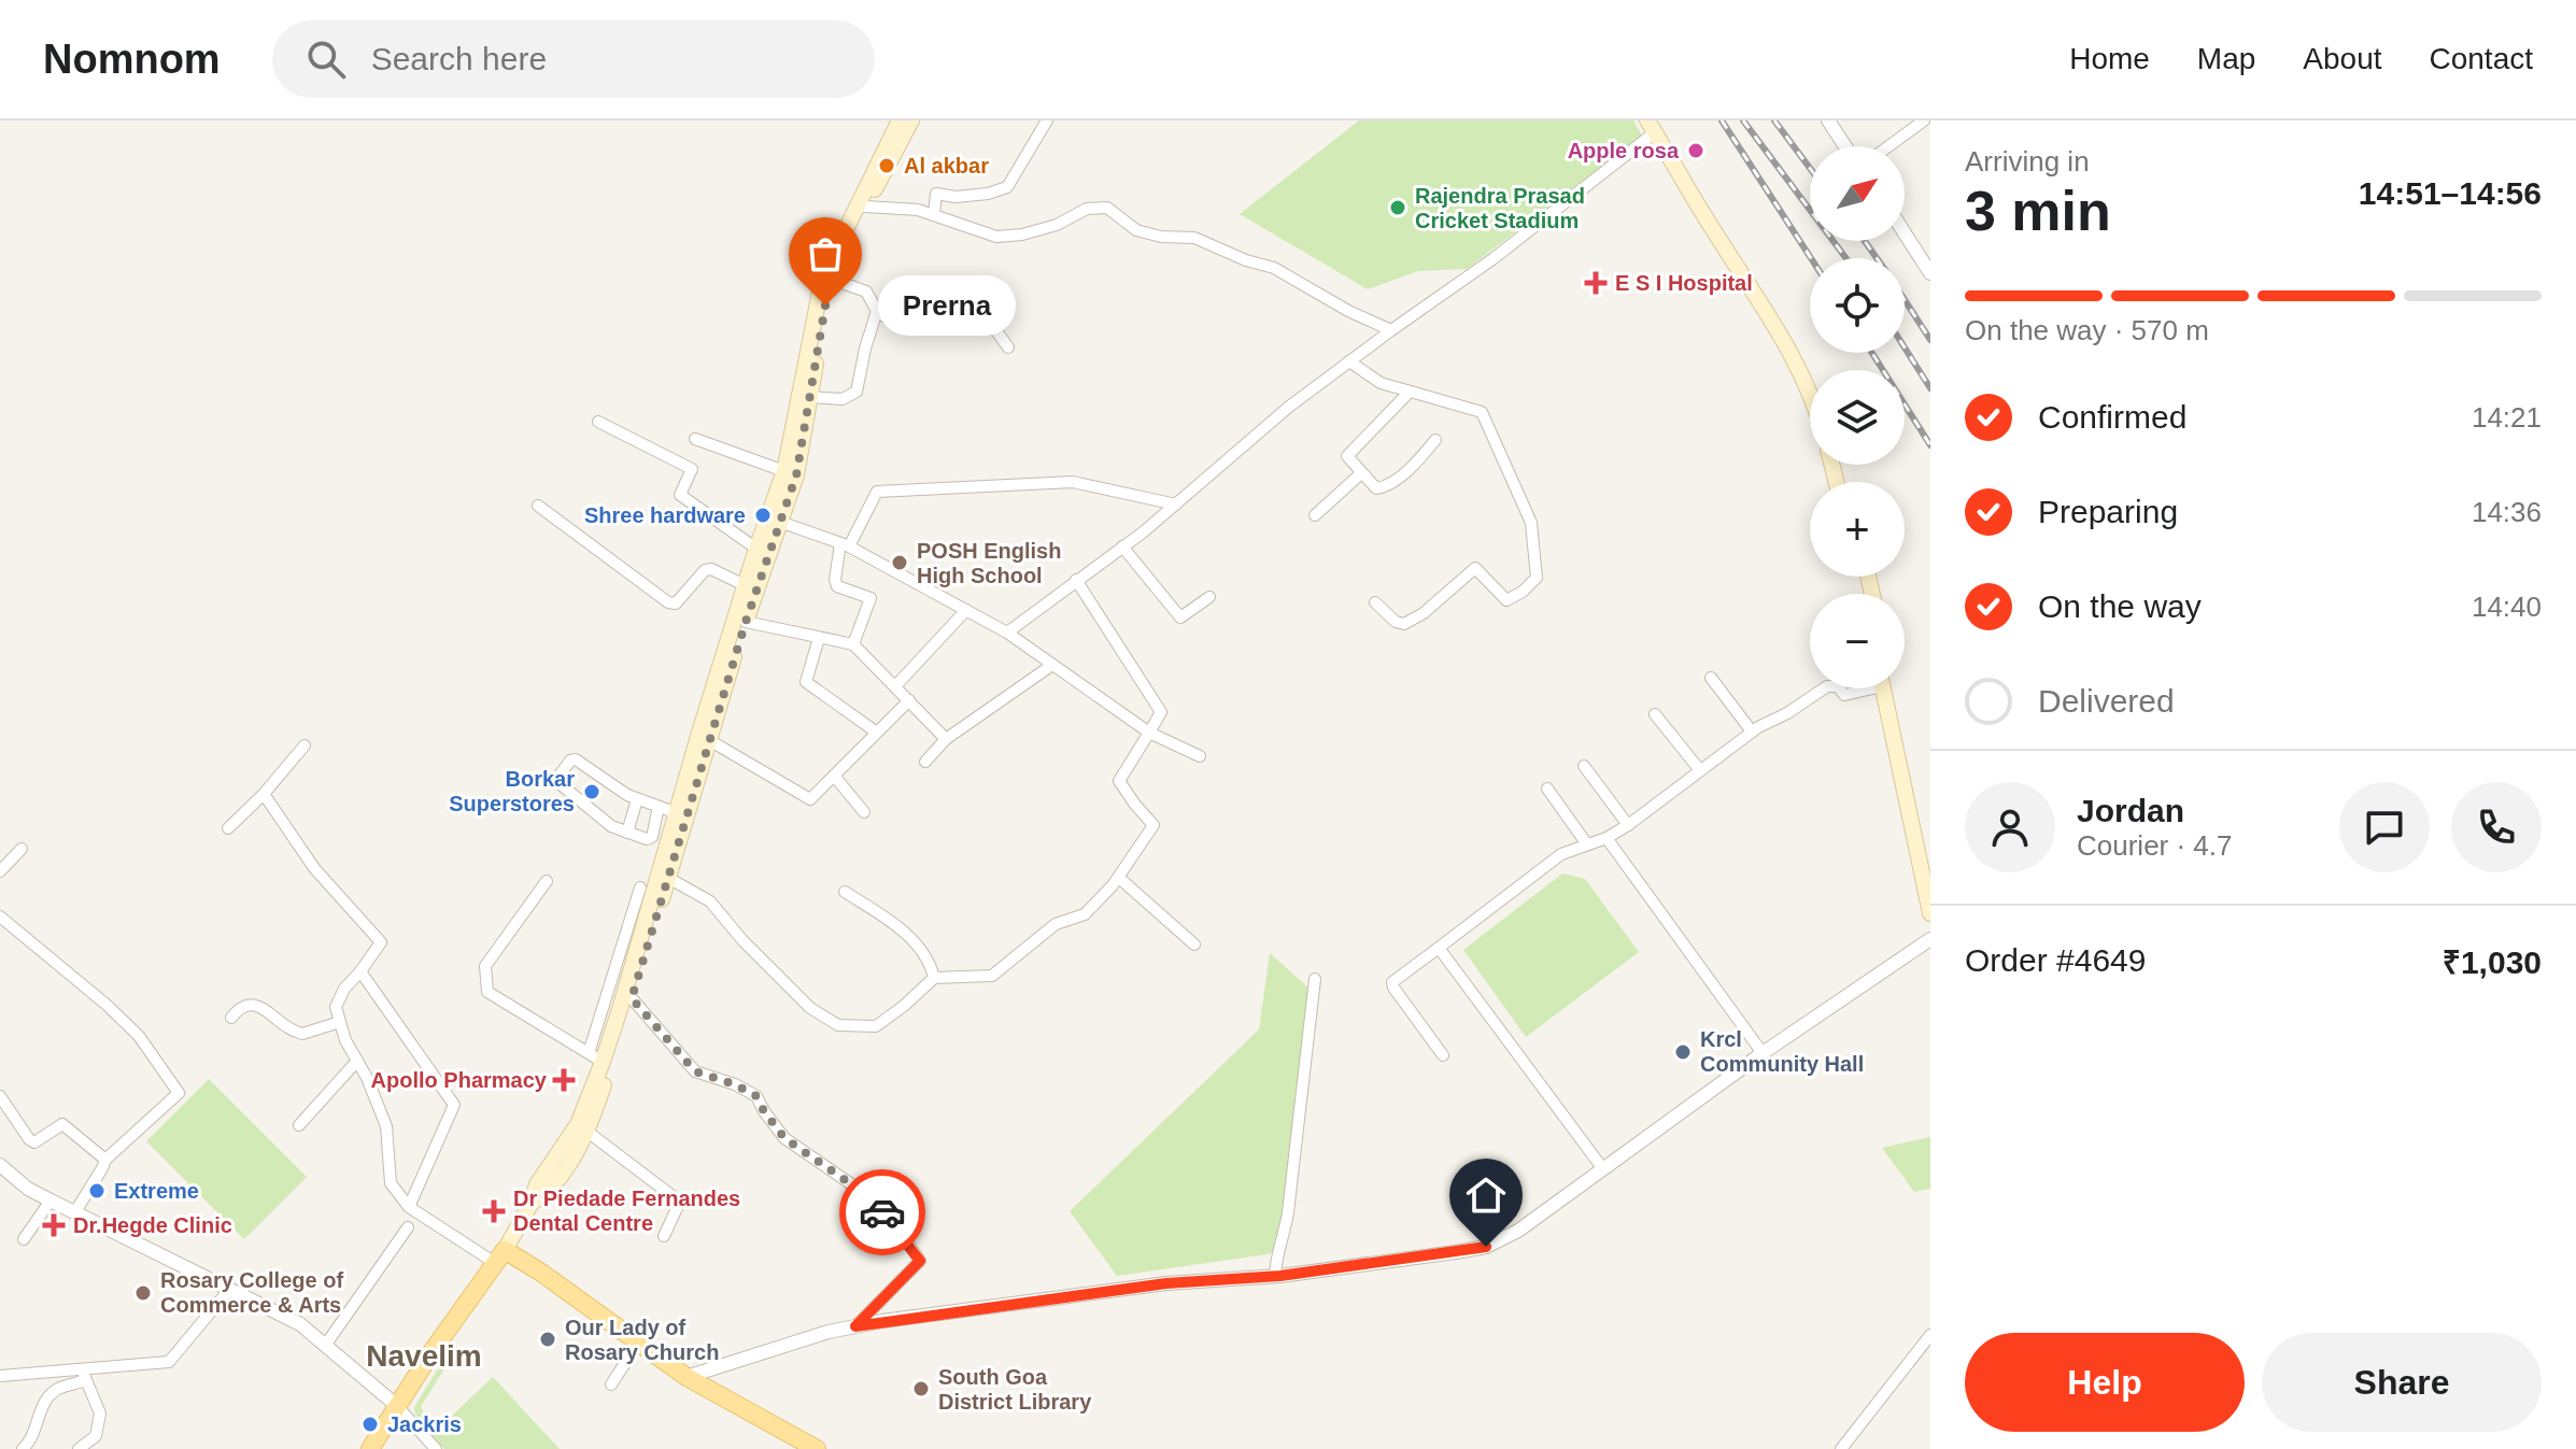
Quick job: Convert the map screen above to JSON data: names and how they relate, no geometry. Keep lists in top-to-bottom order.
{
  "districts": ["Navelim"],
  "places": {
    "other": [
      "Apple rosa",
      "Al akbar",
      "Rajendra Prasad Cricket Stadium",
      "Prerna",
      "Shree hardware",
      "POSH English High School",
      "Borkar Superstores",
      "Krcl Community Hall",
      "Extreme",
      "Rosary College of Commerce & Arts",
      "Our Lady of Rosary Church",
      "South Goa District Library",
      "Jackris"
    ],
    "health": [
      "E S I Hospital",
      "Apollo Pharmacy",
      "Dr Piedade Fernandes Dental Centre",
      "Dr.Hegde Clinic"
    ]
  },
  "north": "top right",
  "page": {
    "header": "Nomnom",
    "search": "Search here",
    "nav": [
      "Home",
      "Map",
      "About",
      "Contact"
    ],
    "heading": ["3 min", "Arriving in", "14:51–14:56"],
    "panel": [
      "Jordan",
      "Courier · 4.7",
      "Order #4649",
      "₹1,030"
    ],
    "map_buttons": ["+", "−"],
    "bar": "On the way · 570 m",
    "bubble": "Prerna",
    "list": [
      ["Confirmed", "14:21"],
      ["Preparing", "14:36"],
      ["On the way", "14:40"],
      "Delivered"
    ],
    "buttons": ["Help", "Share"]
  }
}
